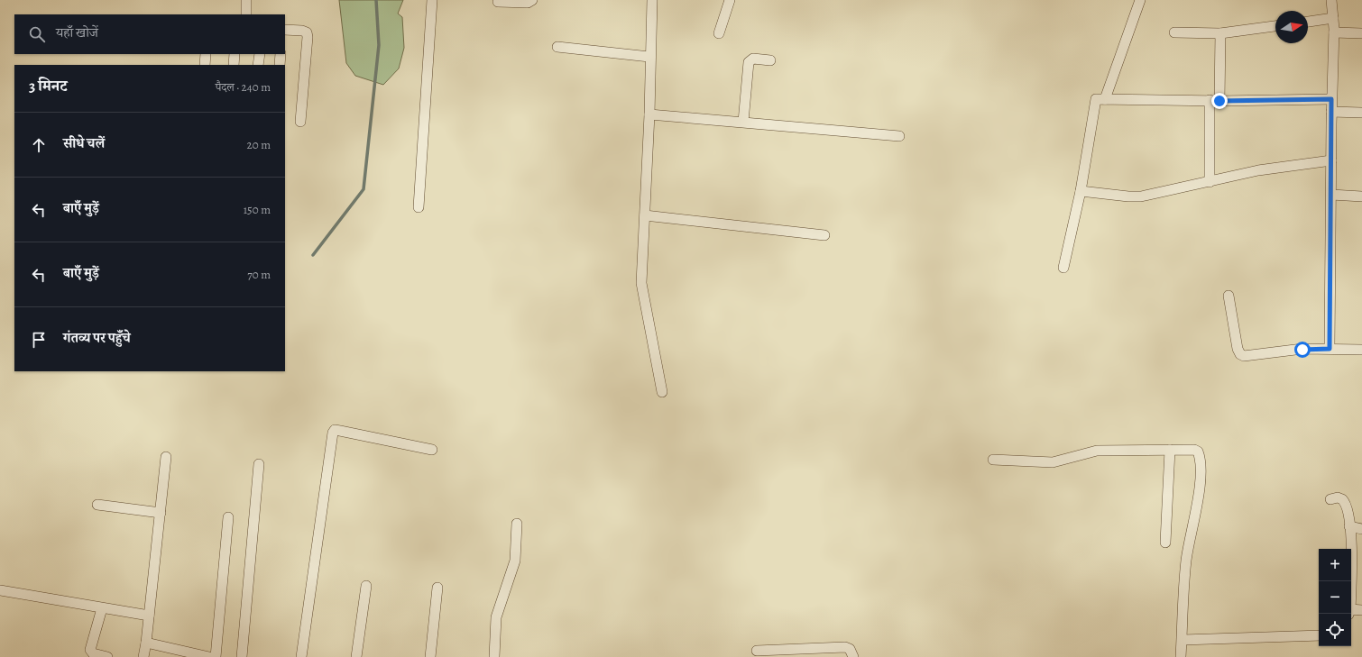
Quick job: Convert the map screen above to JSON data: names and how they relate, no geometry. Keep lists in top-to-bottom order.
{
  "north": "right",
  "page": {
    "search": "यहाँ खोजें",
    "heading": ["3 मिनट", "पैदल · 240 m"],
    "list": [
      ["सीधे चलें", "20 m"],
      ["बाएँ मुड़ें", "150 m"],
      ["बाएँ मुड़ें", "70 m"],
      "गंतव्य पर पहुँचे"
    ],
    "map_buttons": ["+", "−"]
  }
}
